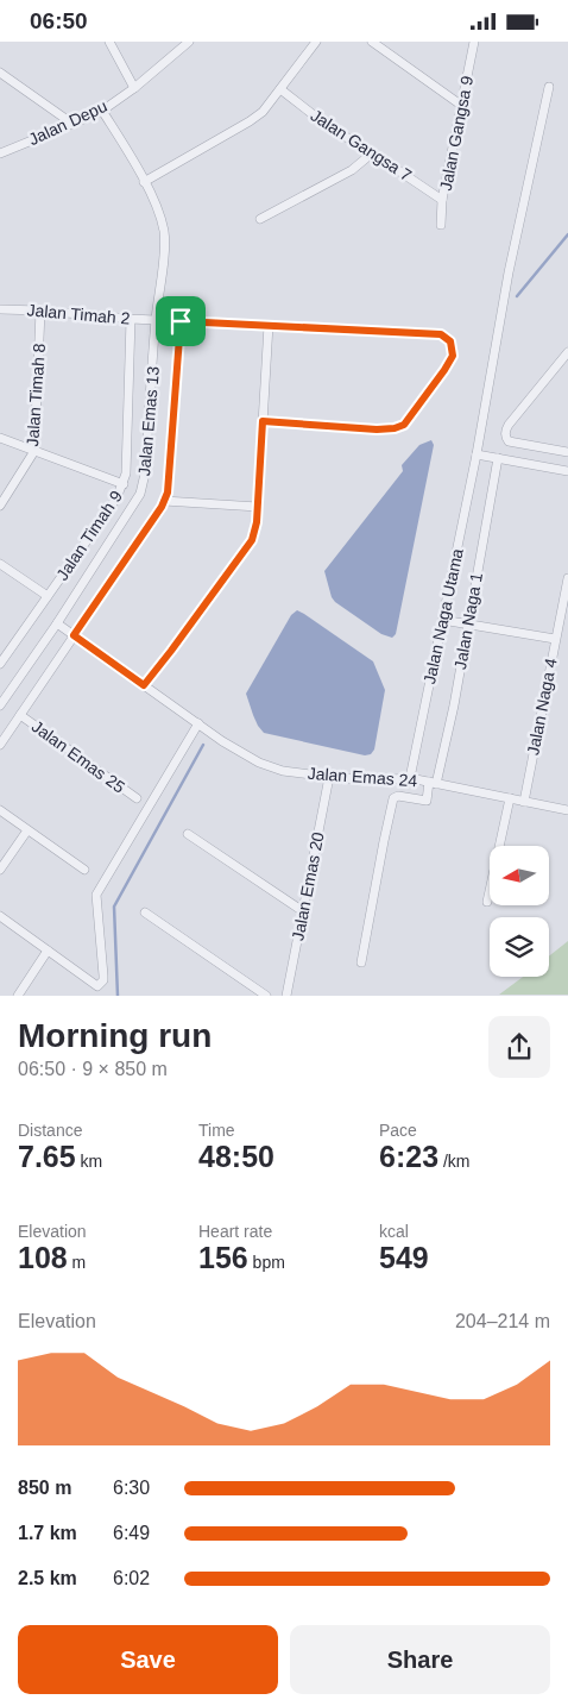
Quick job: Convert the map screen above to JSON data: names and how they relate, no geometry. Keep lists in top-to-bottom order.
{
  "streets": {
    "street": [
      "Jalan Depu",
      "Jalan Gangsa 9",
      "Jalan Gangsa 7",
      "Jalan Timah 2",
      "Jalan Timah 8",
      "Jalan Emas 13",
      "Jalan Timah 9",
      "Jalan Naga Utama",
      "Jalan Naga 1",
      "Jalan Naga 4",
      "Jalan Emas 25",
      "Jalan Emas 24",
      "Jalan Emas 20"
    ]
  },
  "crossings": [
    ["Jalan Depu", "Jalan Emas 13"],
    ["Jalan Gangsa 9", "Jalan Gangsa 7"],
    ["Jalan Timah 2", "Jalan Timah 8"],
    ["Jalan Timah 2", "Jalan Emas 13"],
    ["Jalan Timah 2", "Jalan Timah 9"],
    ["Jalan Emas 13", "Jalan Emas 24"],
    ["Jalan Naga Utama", "Jalan Emas 24"],
    ["Jalan Naga 1", "Jalan Emas 24"],
    ["Jalan Naga 4", "Jalan Emas 24"],
    ["Jalan Emas 24", "Jalan Emas 20"]
  ],
  "north": "left",
  "page": {
    "status": "06:50",
    "heading": ["Morning run", "06:50 · 9 × 850 m"],
    "stats": [
      ["Distance", "7.65 km"],
      ["Time", "48:50"],
      ["Pace", "6:23 /km"],
      ["Elevation", "108 m"],
      ["Heart rate", "156 bpm"],
      ["kcal", "549"]
    ],
    "chart": ["Elevation", "204–214 m"],
    "list": [
      {
        "name": "850 m",
        "note": "6:30"
      },
      {
        "name": "1.7 km",
        "note": "6:49"
      },
      {
        "name": "2.5 km",
        "note": "6:02"
      }
    ],
    "buttons": ["Save", "Share"]
  }
}
